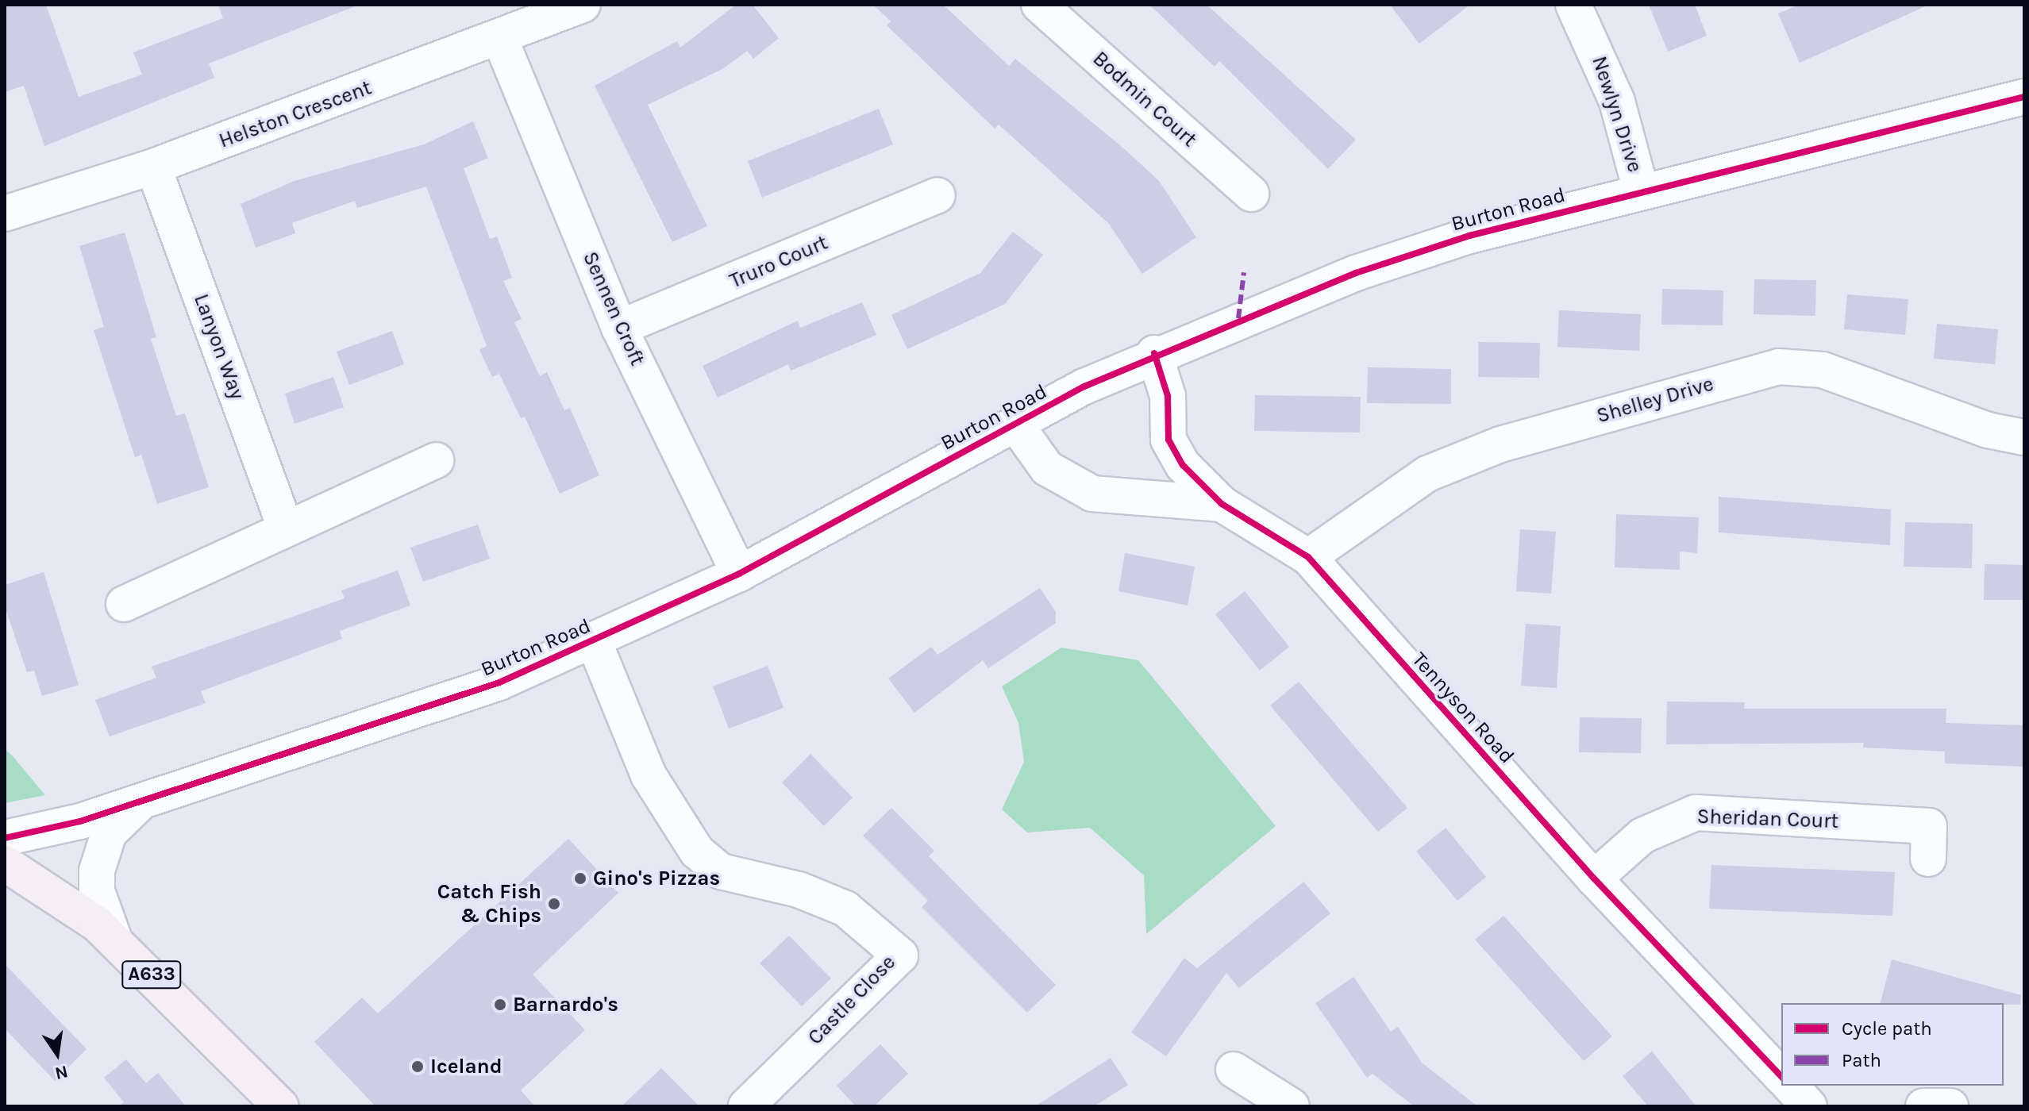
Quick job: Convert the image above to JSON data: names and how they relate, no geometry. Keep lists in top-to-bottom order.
{
  "streets": {
    "main road": ["A633"],
    "street": [
      "Bodmin Court",
      "Helston Crescent",
      "Newlyn Drive",
      "Burton Road",
      "Truro Court",
      "Sennen Croft",
      "Lanyon Way",
      "Shelley Drive",
      "Tennyson Road",
      "Sheridan Court",
      "Castle Close"
    ]
  },
  "crossings": [
    ["Helston Crescent", "Sennen Croft"],
    ["Helston Crescent", "Lanyon Way"],
    ["Newlyn Drive", "Burton Road"],
    ["Burton Road", "Sennen Croft"],
    ["Burton Road", "Tennyson Road"],
    ["Burton Road", "Castle Close"],
    ["Truro Court", "Sennen Croft"],
    ["Shelley Drive", "Tennyson Road"],
    ["Tennyson Road", "Sheridan Court"]
  ],
  "places": [
    "Gino's Pizzas",
    "Catch Fish & Chips",
    "Barnardo's",
    "Iceland"
  ],
  "legend": ["Cycle path", "Path"],
  "north": "bottom"
}
